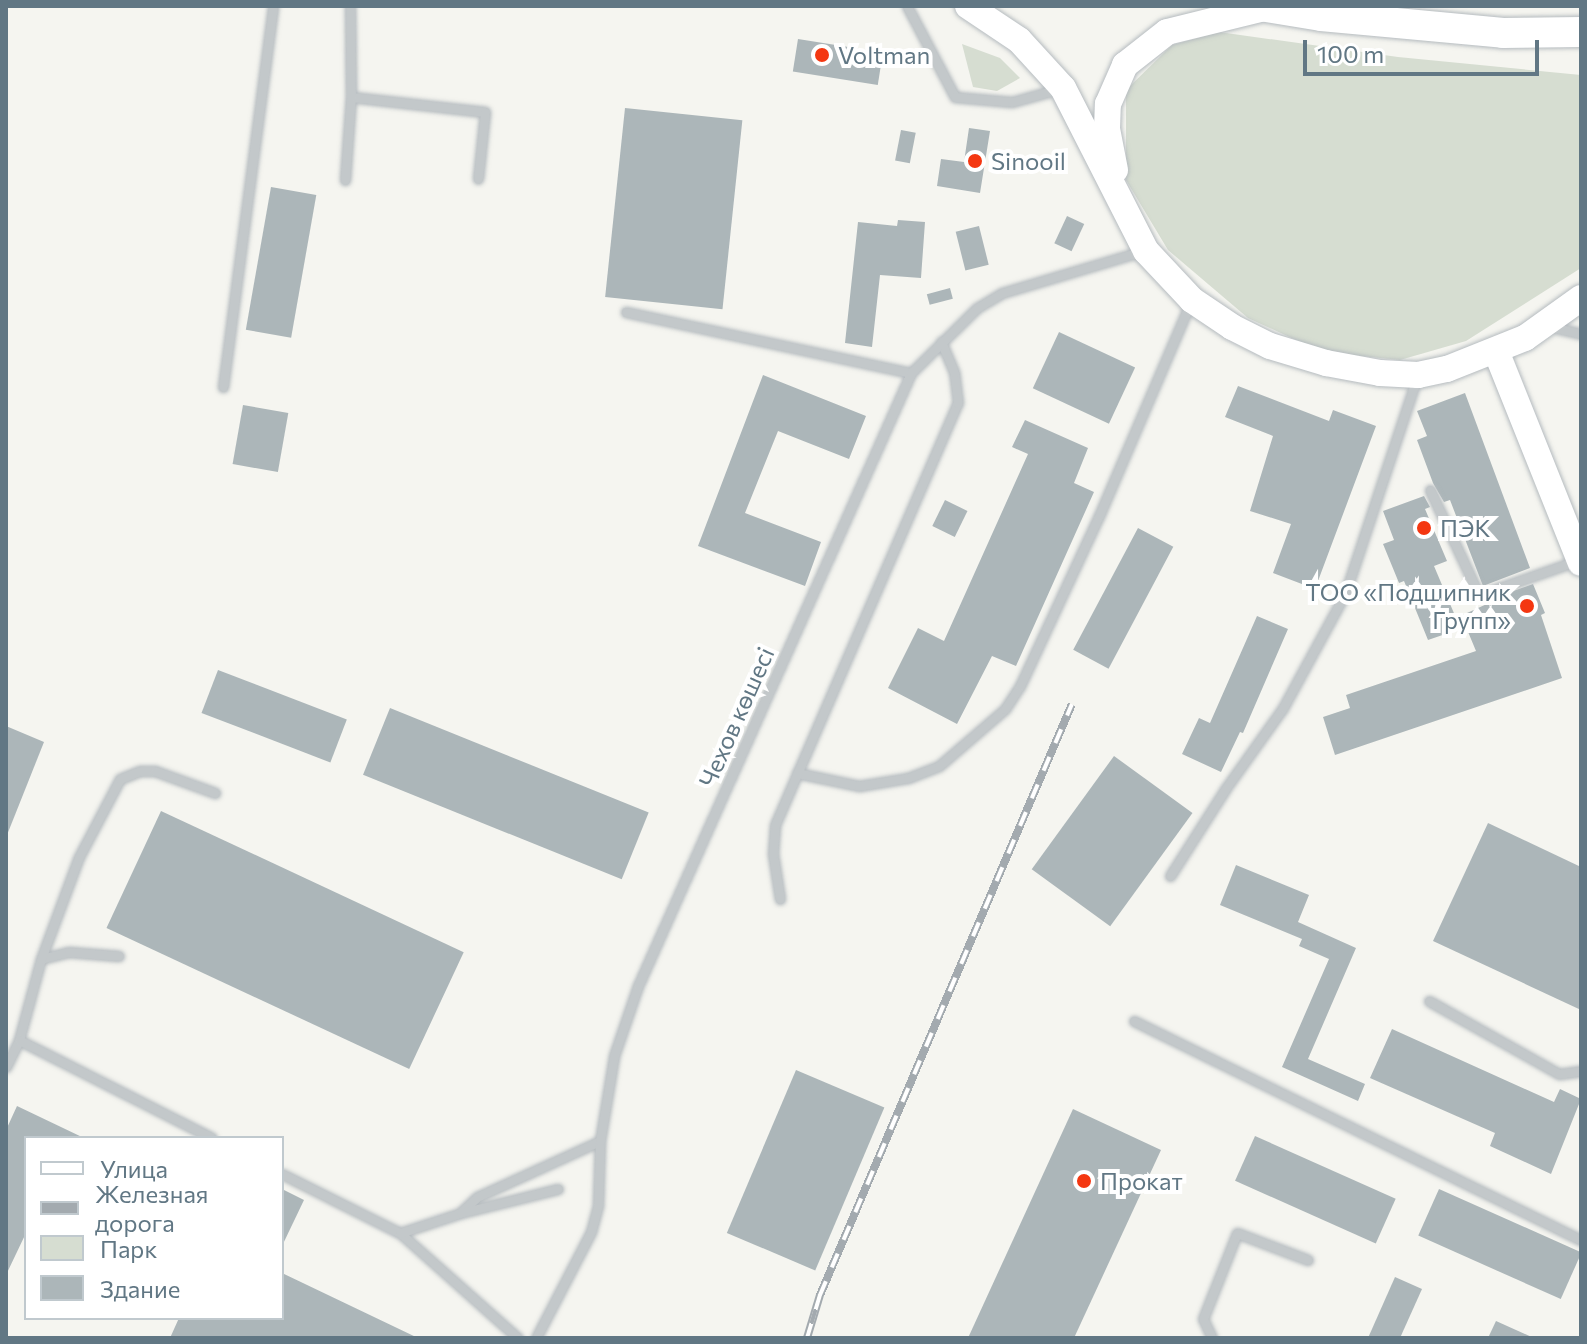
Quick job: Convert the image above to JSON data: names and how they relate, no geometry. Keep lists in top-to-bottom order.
{
  "streets": {
    "lane": ["Чехов көшесі"]
  },
  "places": [
    "Voltman",
    "Sinooil",
    "ПЭК",
    "ТОО «Подшипник Групп»",
    "Прокат"
  ],
  "legend": [
    "Улица",
    "Железная дорога",
    "Парк",
    "Здание"
  ],
  "scale_bar": "100 m"
}
